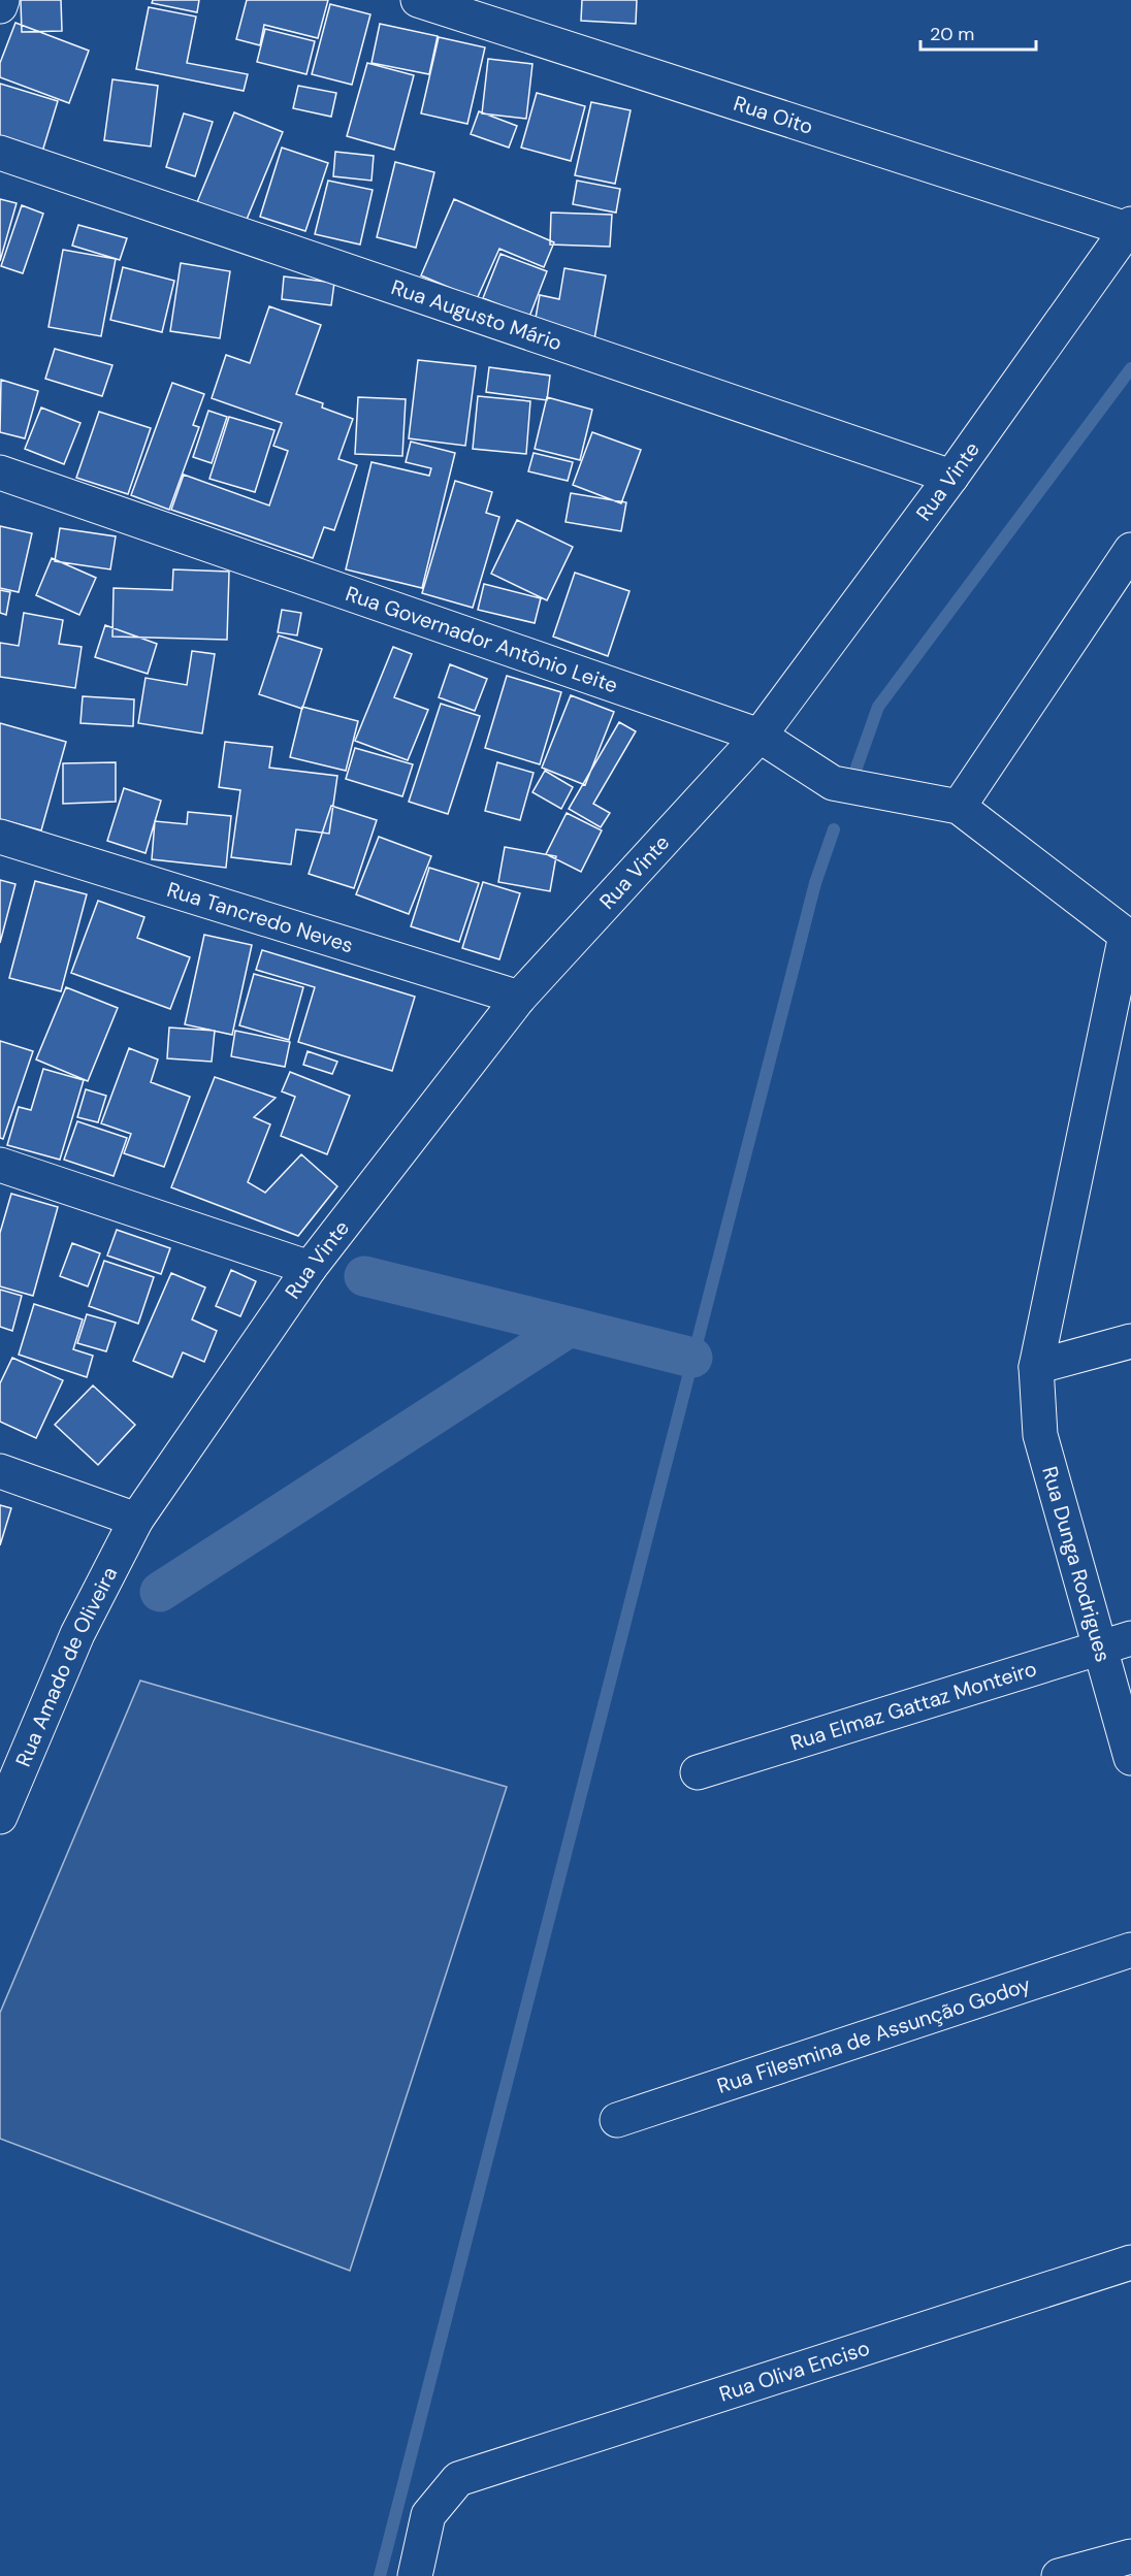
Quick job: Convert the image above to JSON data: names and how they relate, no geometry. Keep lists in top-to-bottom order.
{
  "streets": {
    "street": [
      "Rua Oito",
      "Rua Augusto Mário",
      "Rua Vinte",
      "Rua Governador Antônio Leite",
      "Rua Tancredo Neves",
      "Rua Dunga Rodrigues",
      "Rua Amado de Oliveira",
      "Rua Elmaz Gattaz Monteiro",
      "Rua Filesmina de Assunção Godoy",
      "Rua Oliva Enciso"
    ]
  },
  "crossings": [
    ["Rua Oito", "Rua Vinte"],
    ["Rua Augusto Mário", "Rua Vinte"],
    ["Rua Vinte", "Rua Governador Antônio Leite"],
    ["Rua Vinte", "Rua Tancredo Neves"],
    ["Rua Vinte", "Rua Amado de Oliveira"],
    ["Rua Dunga Rodrigues", "Rua Elmaz Gattaz Monteiro"]
  ],
  "scale_bar": "20 m"
}
